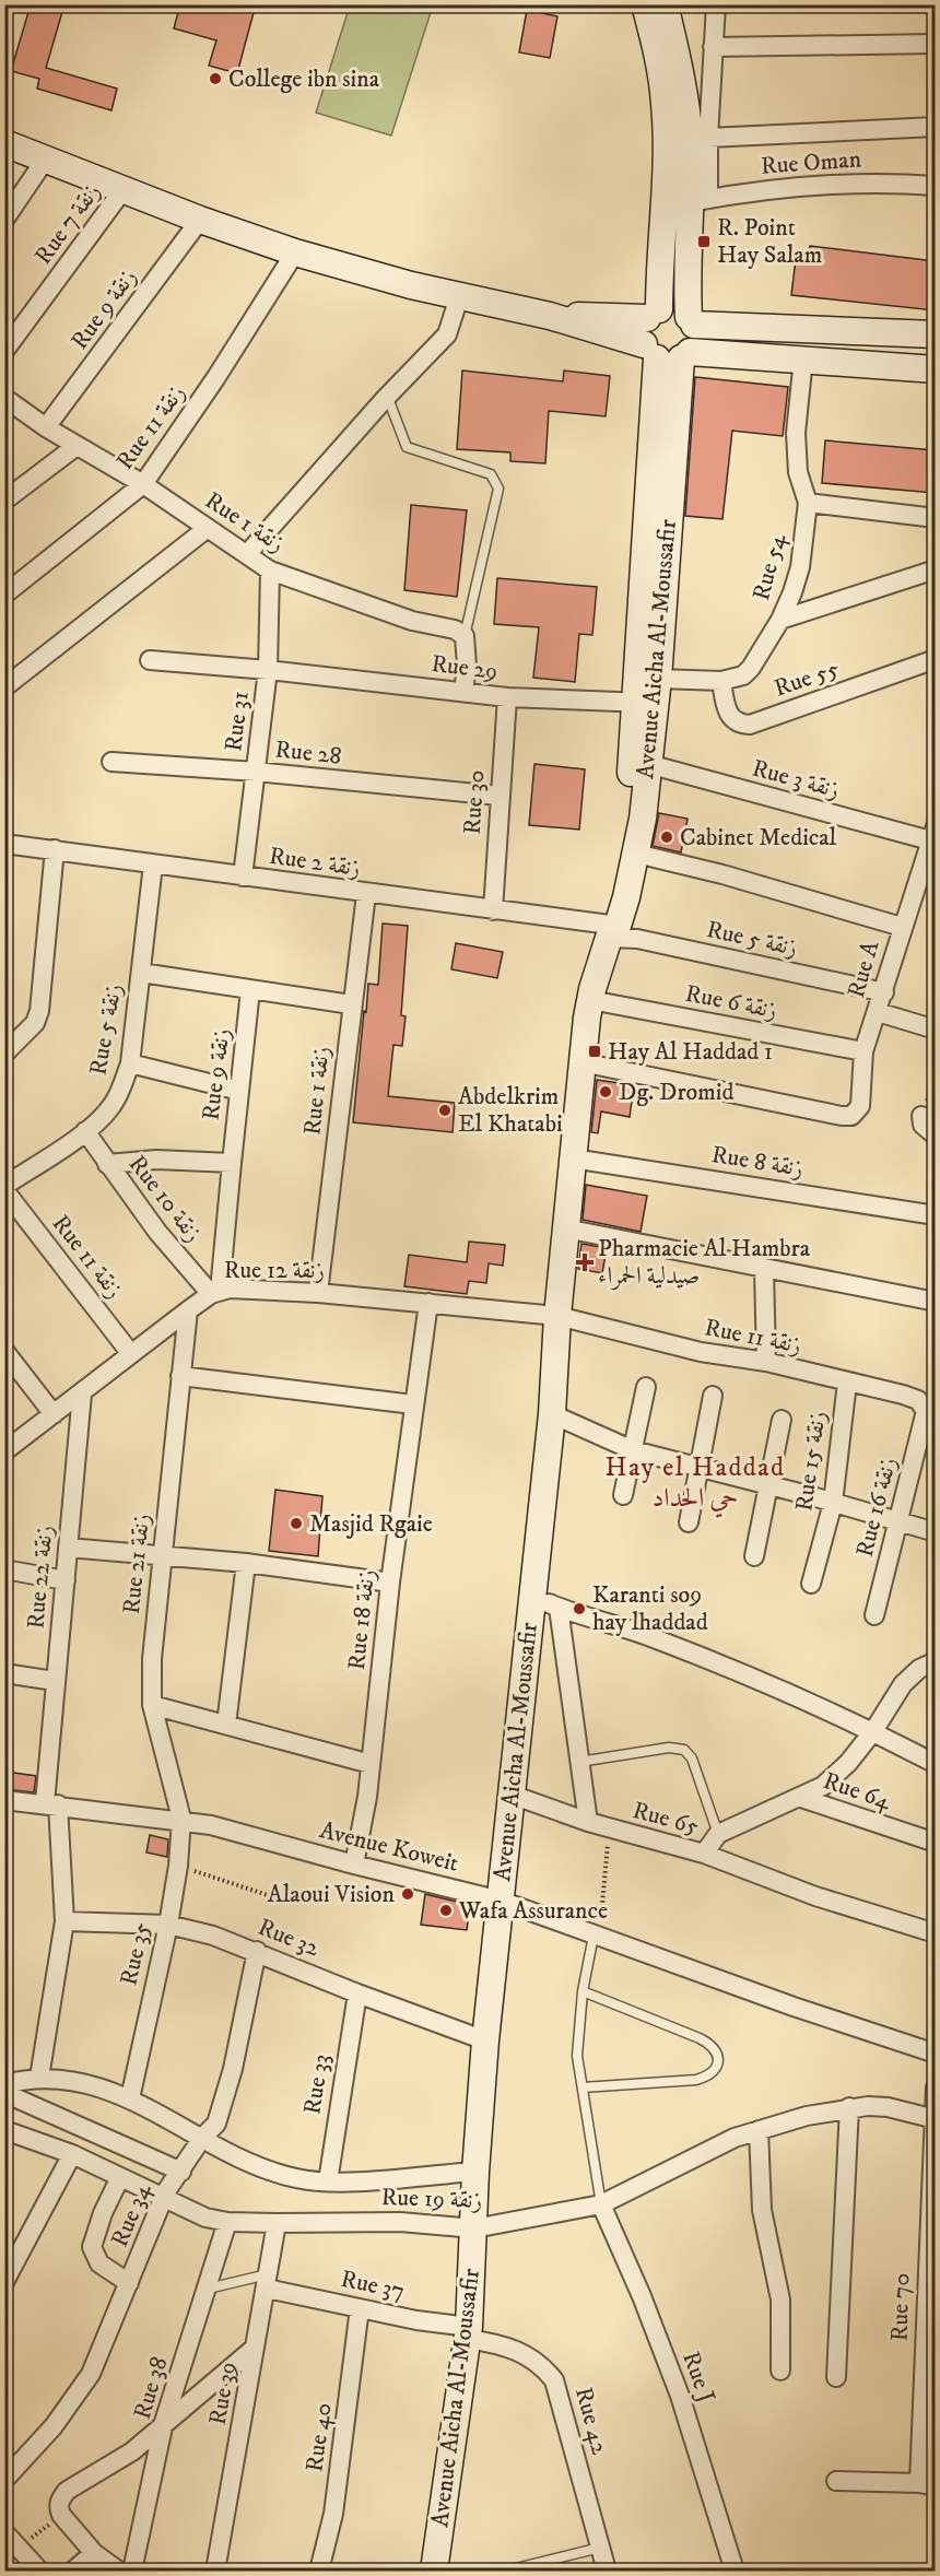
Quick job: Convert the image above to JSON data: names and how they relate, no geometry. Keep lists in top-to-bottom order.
{
  "streets": {
    "street": [
      "Rue Oman",
      "Rue 7 زنقة",
      "Rue 9 زنقة",
      "Rue 11 زنقة",
      "Rue 1 زنقة",
      "Rue 54",
      "Avenue Aicha Al-Moussafir",
      "Rue 29",
      "Rue 55",
      "Rue 31",
      "Rue 28",
      "Rue 3 زنقة",
      "Rue 30",
      "Rue 2 زنقة",
      "Rue 5 زنقة",
      "Rue A",
      "Rue 6 زنقة",
      "Rue 8 زنقة",
      "Rue 10 زنقة",
      "Rue 12 زنقة",
      "Rue 15 زنقة",
      "Rue 16 زنقة",
      "Rue 21 زنقة",
      "Rue 22 زنقة",
      "Rue 18 زنقة",
      "Rue 64",
      "Rue 65",
      "Avenue Koweit",
      "Rue 32",
      "Rue 35",
      "Rue 33",
      "Rue 19 زنقة",
      "Rue 34",
      "Rue 37",
      "Rue 70",
      "Rue J",
      "Rue 38",
      "Rue 39",
      "Rue 42",
      "Rue 40"
    ]
  },
  "crossings": [
    ["Rue 9 زنقة", "Rue 1 زنقة"],
    ["Rue 9 زنقة", "Rue 10 زنقة"],
    ["Rue 9 زنقة", "Rue 12 زنقة"],
    ["Rue 11 زنقة", "Rue 1 زنقة"],
    ["Rue 11 زنقة", "Avenue Aicha Al-Moussafir"],
    ["Rue 11 زنقة", "Rue 5 زنقة"],
    ["Rue 11 زنقة", "Rue 12 زنقة"],
    ["Rue 11 زنقة", "Rue 15 زنقة"],
    ["Rue 11 زنقة", "Rue 16 زنقة"],
    ["Rue 1 زنقة", "Rue 31"],
    ["Rue 1 زنقة", "Rue 2 زنقة"],
    ["Rue 1 زنقة", "Rue 12 زنقة"],
    ["Rue 54", "Avenue Aicha Al-Moussafir"],
    ["Rue 54", "Rue 29"],
    ["Rue 54", "Rue 55"],
    ["Avenue Aicha Al-Moussafir", "Rue 29"],
    ["Avenue Aicha Al-Moussafir", "Rue 3 زنقة"],
    ["Avenue Aicha Al-Moussafir", "Rue 2 زنقة"],
    ["Avenue Aicha Al-Moussafir", "Rue 5 زنقة"],
    ["Avenue Aicha Al-Moussafir", "Rue A"],
    ["Avenue Aicha Al-Moussafir", "Rue 6 زنقة"],
    ["Avenue Aicha Al-Moussafir", "Rue 8 زنقة"],
    ["Avenue Aicha Al-Moussafir", "Rue 12 زنقة"],
    ["Avenue Aicha Al-Moussafir", "Rue 65"],
    ["Avenue Aicha Al-Moussafir", "Avenue Koweit"],
    ["Avenue Aicha Al-Moussafir", "Rue 32"],
    ["Avenue Aicha Al-Moussafir", "Rue 19 زنقة"],
    ["Avenue Aicha Al-Moussafir", "Rue 37"],
    ["Avenue Aicha Al-Moussafir", "Rue 42"],
    ["Rue 29", "Rue 31"],
    ["Rue 29", "Rue 30"],
    ["Rue 31", "Rue 28"],
    ["Rue 31", "Rue 2 زنقة"],
    ["Rue 28", "Rue 30"],
    ["Rue 3 زنقة", "Rue A"],
    ["Rue 30", "Rue 2 زنقة"],
    ["Rue 2 زنقة", "Rue 5 زنقة"],
    ["Rue 5 زنقة", "Rue A"],
    ["Rue 5 زنقة", "Rue 10 زنقة"],
    ["Rue A", "Rue 6 زنقة"],
    ["Rue 10 زنقة", "Rue 12 زنقة"],
    ["Rue 12 زنقة", "Rue 21 زنقة"],
    ["Rue 12 زنقة", "Rue 22 زنقة"],
    ["Rue 12 زنقة", "Rue 18 زنقة"],
    ["Rue 21 زنقة", "Avenue Koweit"],
    ["Rue 21 زنقة", "Rue 35"],
    ["Rue 22 زنقة", "Avenue Koweit"],
    ["Rue 22 زنقة", "Rue 32"],
    ["Rue 18 زنقة", "Avenue Koweit"],
    ["Avenue Koweit", "Rue 35"],
    ["Rue 32", "Rue 35"],
    ["Rue 32", "Rue 33"],
    ["Rue 32", "Rue 34"],
    ["Rue 19 زنقة", "Rue 34"],
    ["Rue 19 زنقة", "Rue 70"],
    ["Rue 19 زنقة", "Rue J"],
    ["Rue 19 زنقة", "Rue 38"],
    ["Rue 19 زنقة", "Rue 39"],
    ["Rue 37", "Rue 39"],
    ["Rue 37", "Rue 42"],
    ["Rue 37", "Rue 40"]
  ],
  "districts": ["Hay el Haddad حي الحداد"],
  "places": {
    "other": [
      "College ibn sina",
      "Cabinet Medical",
      "Dg. Dromid",
      "Abdelkrim El Khatabi",
      "Masjid Rgaie",
      "Karanti so9 hay lhaddad",
      "Alaoui Vision",
      "Wafa Assurance"
    ],
    "transit": ["R. Point Hay Salam", "Hay Al Haddad 1"],
    "health": ["Pharmacie Al Hambra صيدلية الحمراء"]
  }
}
